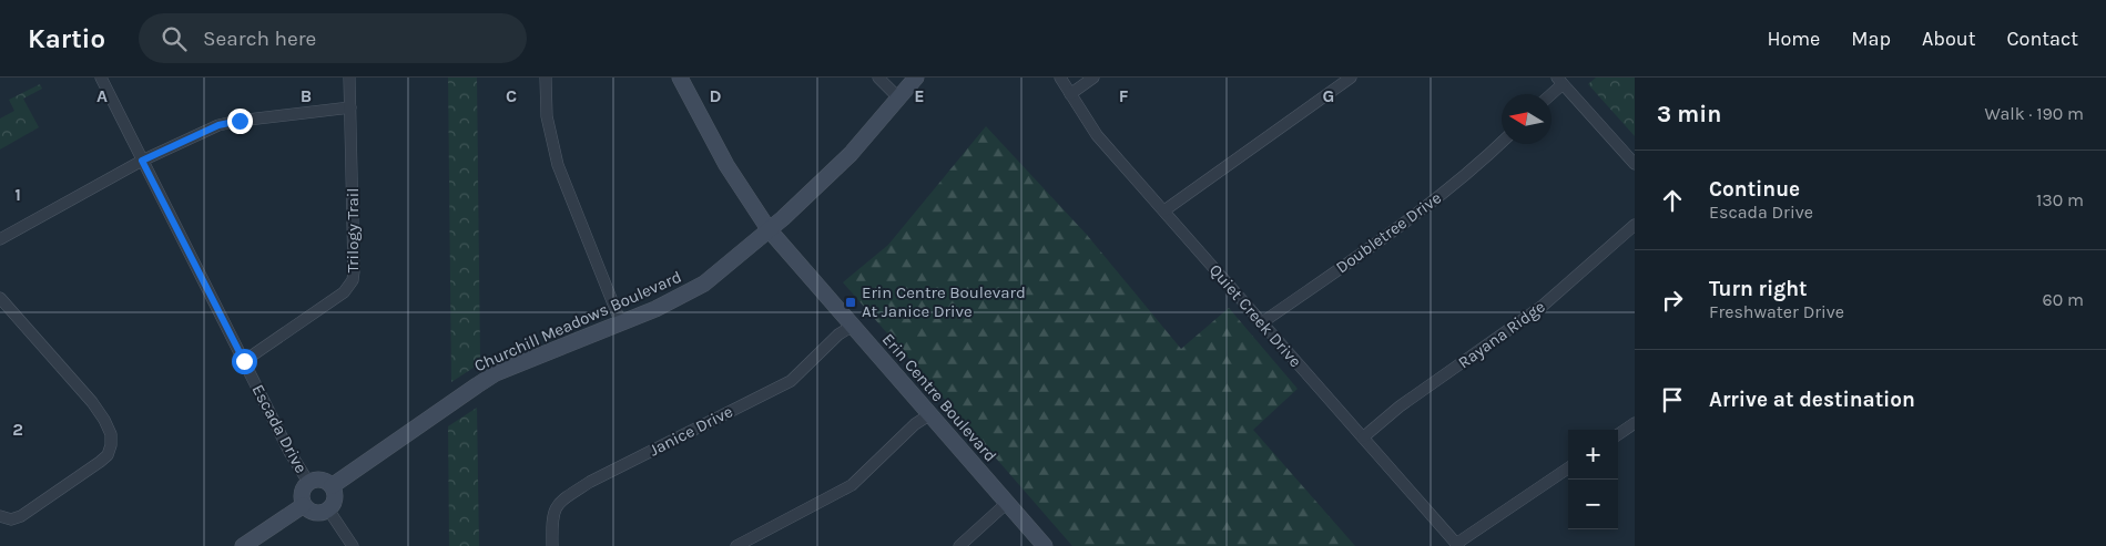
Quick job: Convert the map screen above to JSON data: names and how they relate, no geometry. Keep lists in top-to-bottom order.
{
  "streets": {
    "street": [
      "Trilogy Trail",
      "Doubletree Drive",
      "Quiet Creek Drive",
      "Churchill Meadows Boulevard",
      "Rayana Ridge",
      "Erin Centre Boulevard",
      "Escada Drive",
      "Janice Drive"
    ]
  },
  "crossings": [
    ["Trilogy Trail", "Escada Drive"],
    ["Doubletree Drive", "Quiet Creek Drive"],
    ["Quiet Creek Drive", "Rayana Ridge"],
    ["Churchill Meadows Boulevard", "Erin Centre Boulevard"],
    ["Churchill Meadows Boulevard", "Escada Drive"],
    ["Erin Centre Boulevard", "Janice Drive"]
  ],
  "places": {
    "transit": ["Erin Centre Boulevard At Janice Drive"]
  },
  "north": "left",
  "page": {
    "header": "Kartio",
    "search": "Search here",
    "nav": [
      "Home",
      "Map",
      "About",
      "Contact"
    ],
    "heading": ["3 min", "Walk · 190 m"],
    "list": [
      ["Continue", "Escada Drive", "130 m"],
      ["Turn right", "Freshwater Drive", "60 m"],
      "Arrive at destination"
    ],
    "map_buttons": ["+", "−"]
  },
  "grid": {
    "columns": [
      "A",
      "B",
      "C",
      "D",
      "E",
      "F",
      "G"
    ],
    "rows": ["1", "2"]
  }
}
